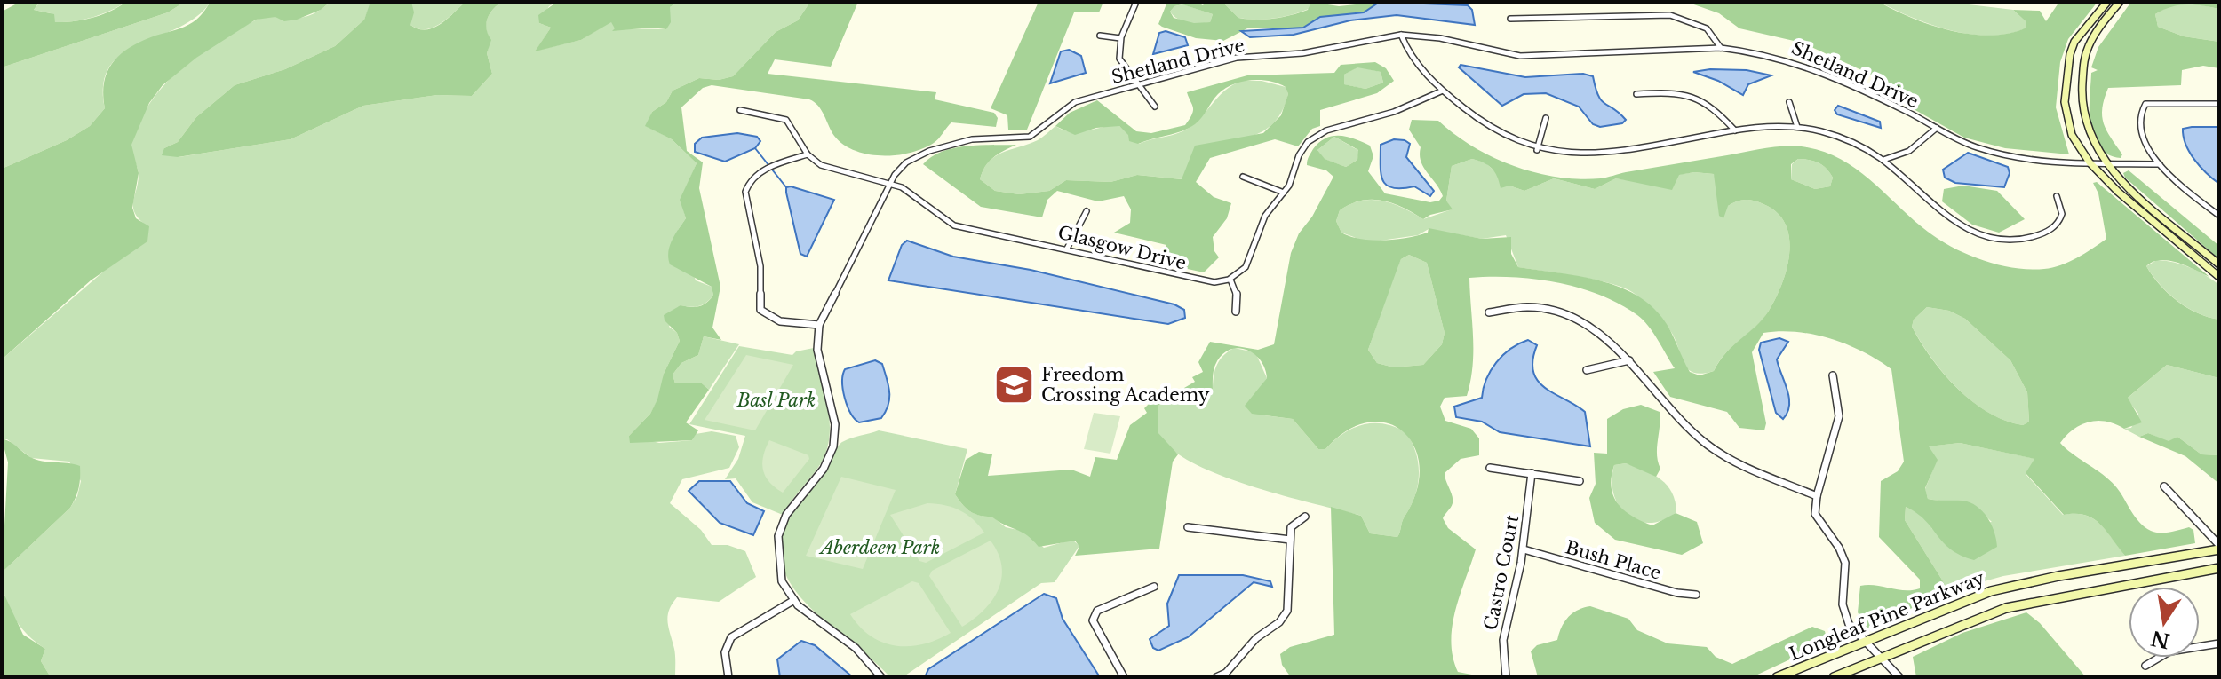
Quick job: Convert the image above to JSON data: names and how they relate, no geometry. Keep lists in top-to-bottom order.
{
  "streets": {
    "main road": ["Longleaf Pine Parkway"],
    "street": [
      "Shetland Drive",
      "Glasgow Drive",
      "Bush Place",
      "Castro Court"
    ]
  },
  "crossings": [
    ["Shetland Drive", "Glasgow Drive"],
    ["Bush Place", "Castro Court"]
  ],
  "parks": ["Basl Park", "Aberdeen Park"],
  "places": {
    "school or university": ["Freedom Crossing Academy"]
  },
  "north": "bottom"
}
